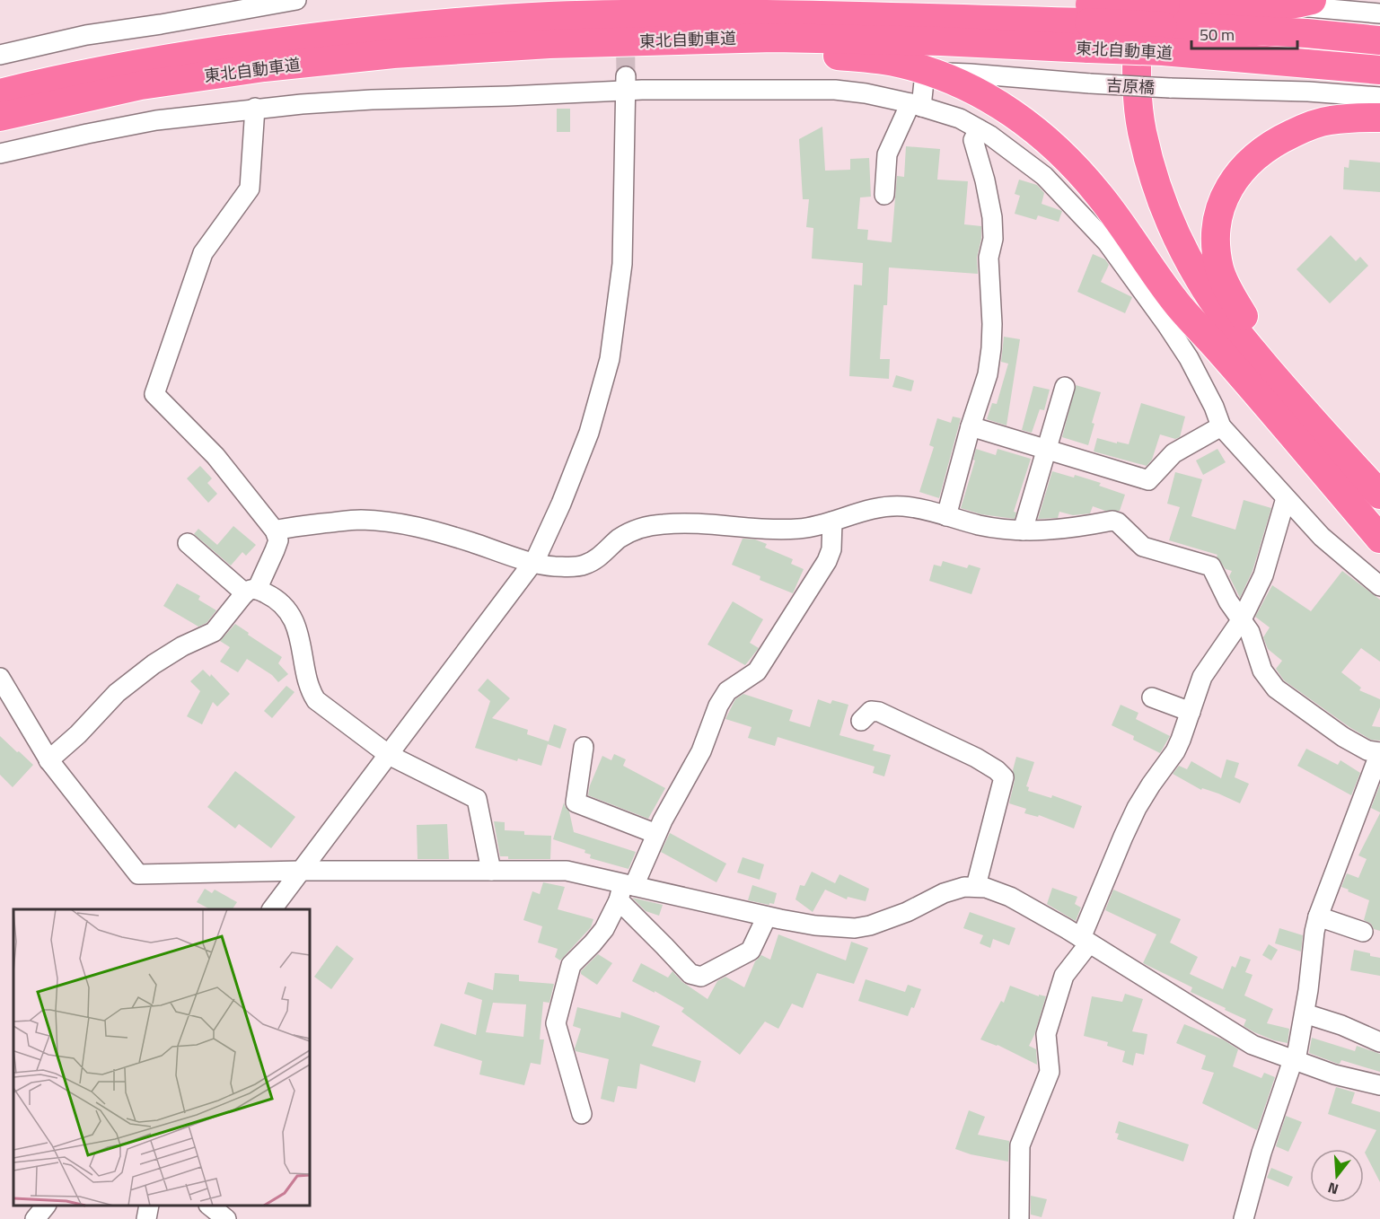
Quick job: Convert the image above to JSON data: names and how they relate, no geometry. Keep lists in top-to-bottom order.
{
  "streets": {
    "highway": ["東北自動車道"],
    "street": ["吉原橋"]
  },
  "scale_bar": "50 m",
  "north": "bottom"
}
